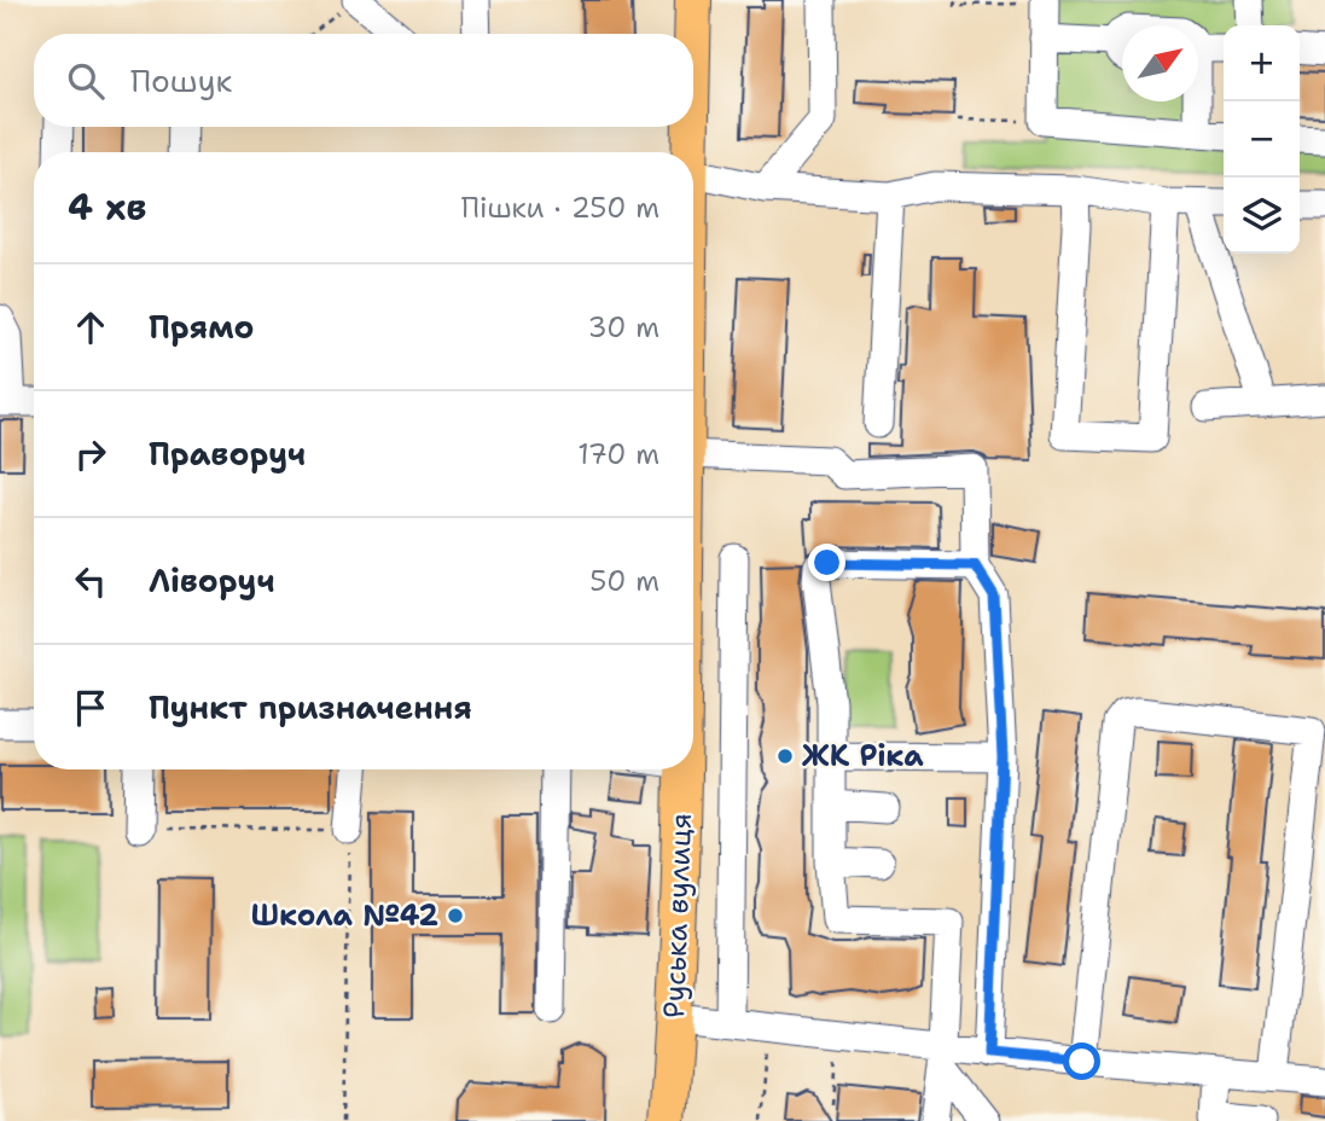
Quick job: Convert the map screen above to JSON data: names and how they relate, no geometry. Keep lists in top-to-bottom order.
{
  "streets": {
    "main road": ["Руська вулиця"]
  },
  "places": ["ЖК Ріка", "Школа №42"],
  "north": "top right",
  "page": {
    "map_buttons": ["+", "−"],
    "search": "Пошук",
    "heading": ["4 хв", "Пішки · 250 m"],
    "list": [
      ["Прямо", "30 m"],
      ["Праворуч", "170 m"],
      ["Ліворуч", "50 m"],
      "Пункт призначення"
    ]
  }
}
